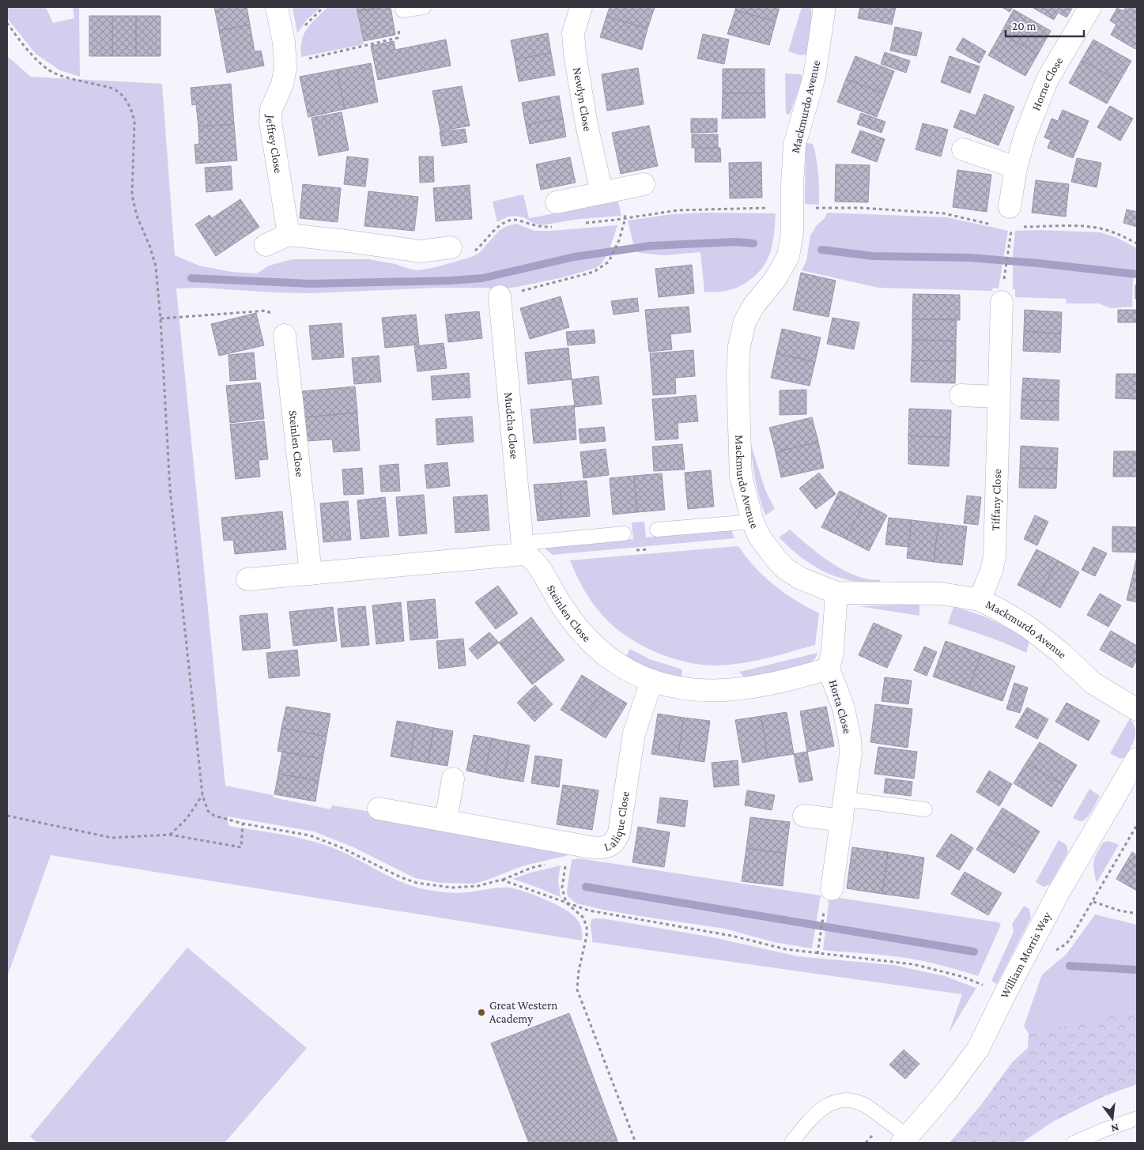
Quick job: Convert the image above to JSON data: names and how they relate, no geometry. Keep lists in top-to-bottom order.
{
  "streets": {
    "street": [
      "Horne Close",
      "Newlyn Close",
      "Mackmurdo Avenue",
      "Jeffrey Close",
      "Mudcha Close",
      "Steinlen Close",
      "Tiffany Close",
      "Horta Close",
      "Lalique Close",
      "William Morris Way"
    ]
  },
  "crossings": [
    ["Mackmurdo Avenue", "Tiffany Close"],
    ["Mackmurdo Avenue", "Horta Close"],
    ["Mudcha Close", "Steinlen Close"],
    ["Steinlen Close", "Horta Close"],
    ["Steinlen Close", "Lalique Close"]
  ],
  "places": ["Great Western Academy"],
  "scale_bar": "20 m",
  "north": "bottom"
}
